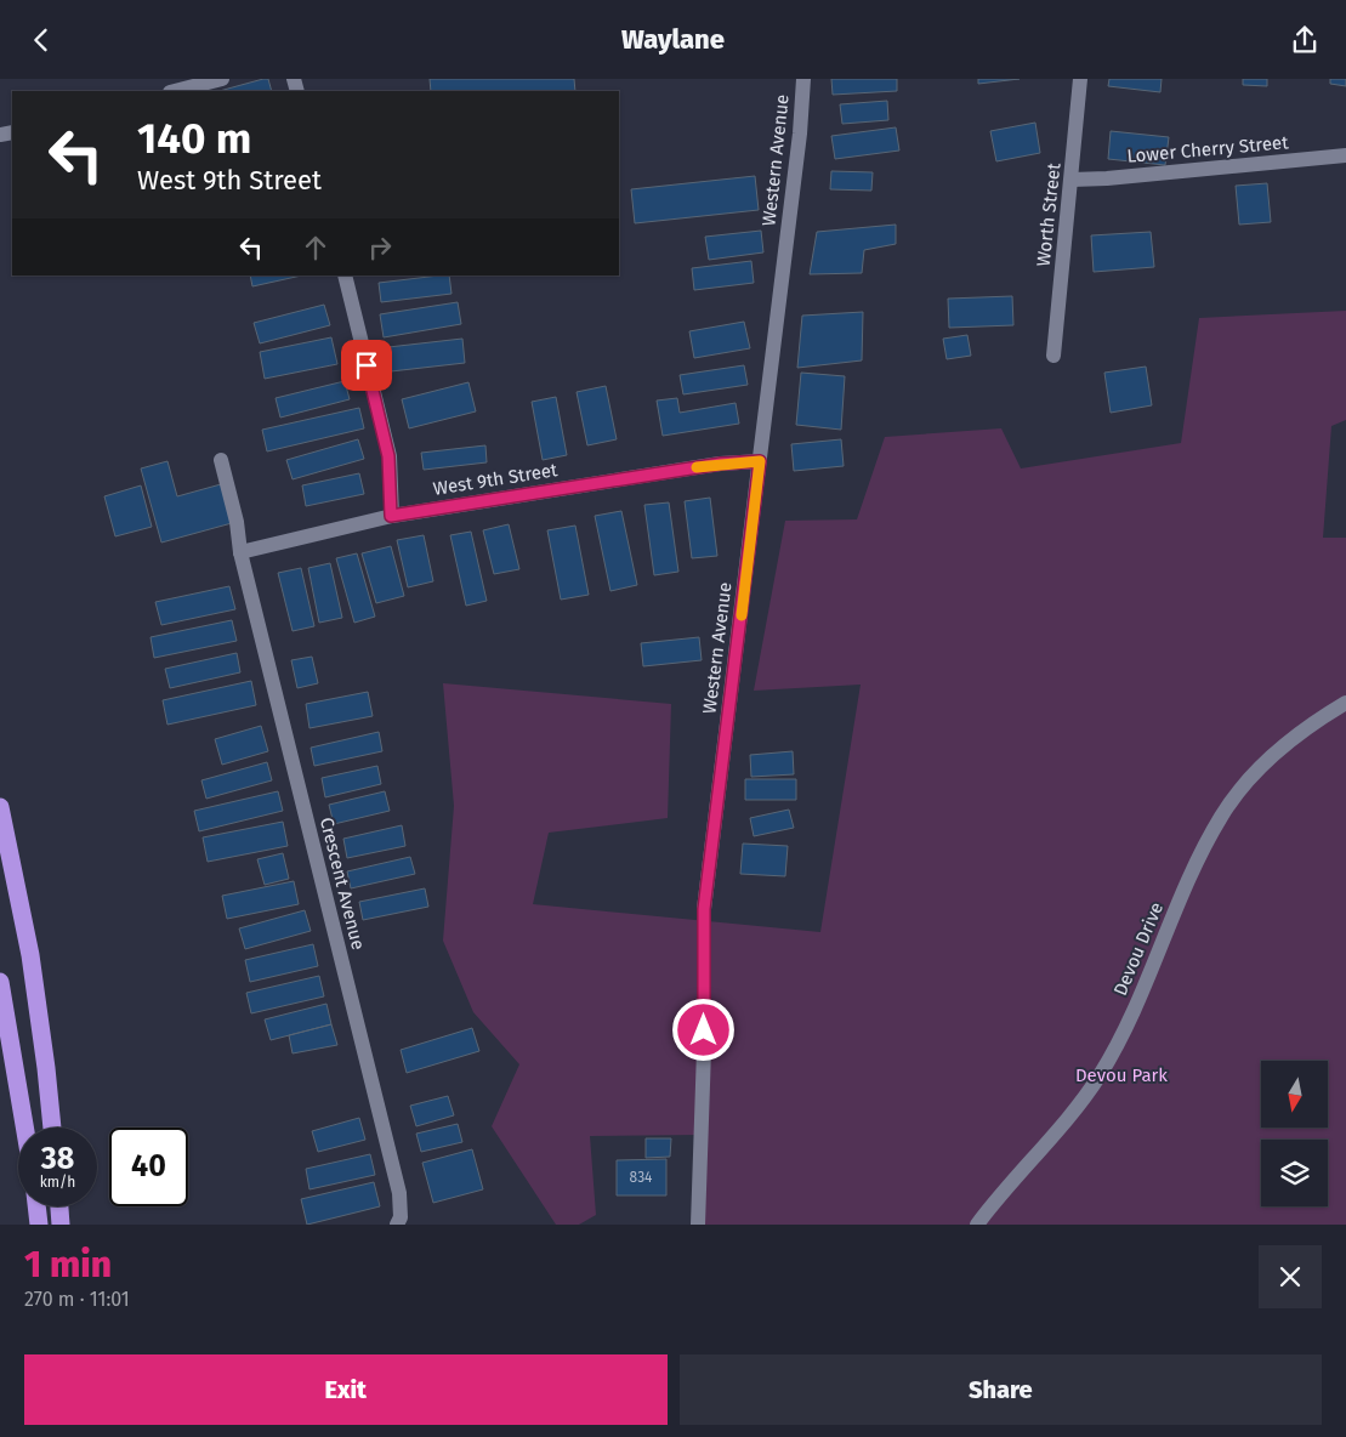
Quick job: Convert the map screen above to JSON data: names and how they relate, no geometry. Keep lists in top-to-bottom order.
{
  "streets": {
    "street": [
      "Lower Cherry Street",
      "Western Avenue",
      "Worth Street",
      "West 9th Street",
      "Crescent Avenue",
      "Devou Drive"
    ]
  },
  "crossings": [
    ["Lower Cherry Street", "Worth Street"],
    ["Western Avenue", "West 9th Street"],
    ["West 9th Street", "Crescent Avenue"]
  ],
  "parks": ["Devou Park"],
  "house_numbers": ["834"],
  "north": "bottom",
  "page": {
    "header": "Waylane",
    "turn": ["140 m", "West 9th Street"],
    "speed": "38 km/h",
    "limit": "40",
    "heading": ["1 min", "270 m · 11:01"],
    "buttons": ["Exit", "Share"]
  }
}
